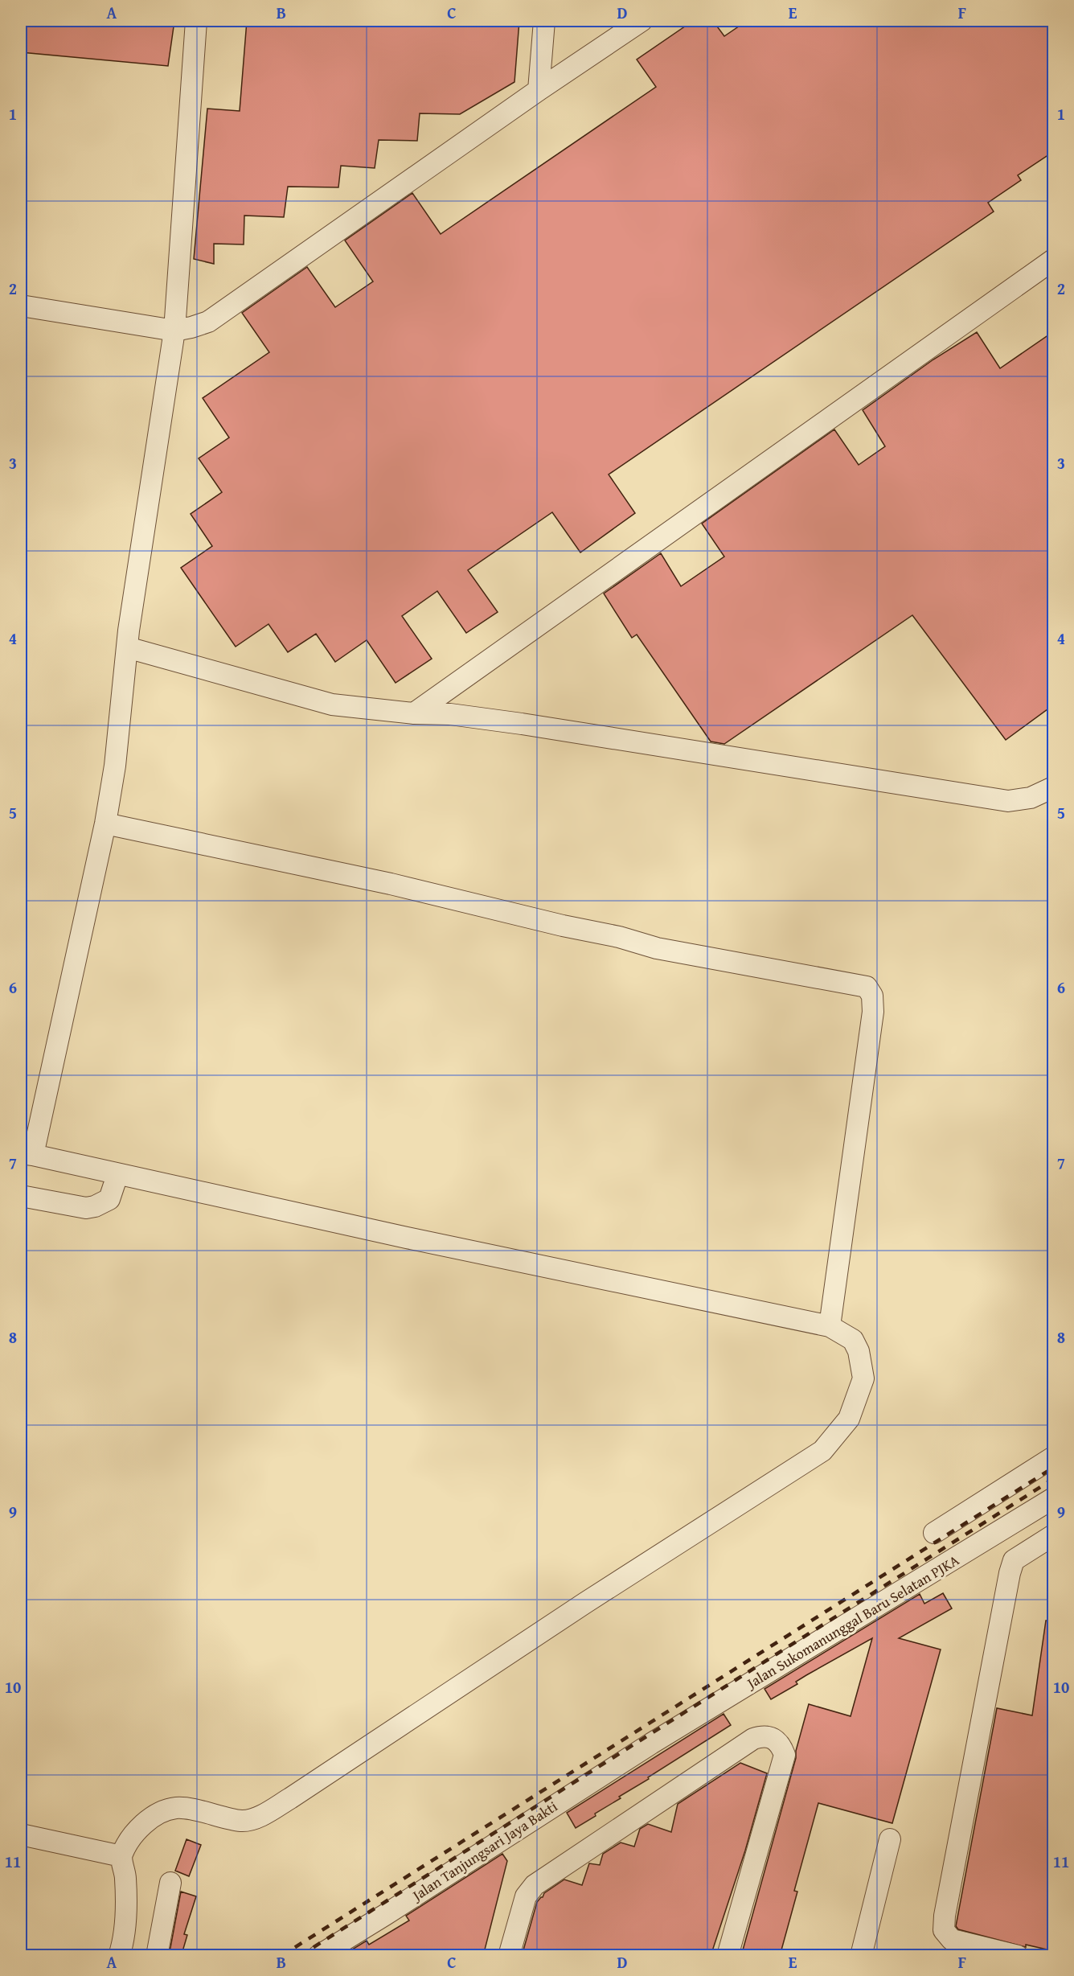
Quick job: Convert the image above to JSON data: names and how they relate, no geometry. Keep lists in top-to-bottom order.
{
  "streets": {
    "street": ["Jalan Sukomanunggal Baru Selatan PJKA", "Jalan Tanjungsari Jaya Bakti"]
  },
  "crossings": [
    ["Jalan Sukomanunggal Baru Selatan PJKA", "Jalan Tanjungsari Jaya Bakti"]
  ],
  "grid": {
    "columns": [
      "A",
      "B",
      "C",
      "D",
      "E",
      "F"
    ],
    "rows": [
      "1",
      "2",
      "3",
      "4",
      "5",
      "6",
      "7",
      "8",
      "9",
      "10",
      "11"
    ]
  }
}
